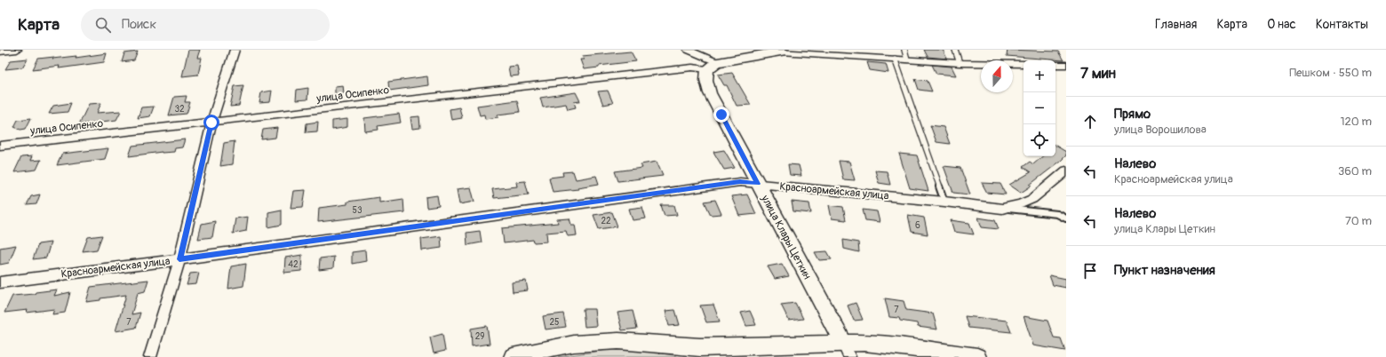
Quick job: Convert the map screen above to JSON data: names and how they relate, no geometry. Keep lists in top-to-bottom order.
{
  "streets": {
    "street": ["улица Осипенко", "Красноармейская улица", "улица Клары Цеткин"]
  },
  "crossings": [
    ["улица Осипенко", "улица Клары Цеткин"],
    ["Красноармейская улица", "улица Клары Цеткин"]
  ],
  "house_numbers": [
    "32",
    "53",
    "22",
    "6",
    "42",
    "7",
    "7",
    "25",
    "29"
  ],
  "north": "top",
  "page": {
    "header": "Карта",
    "search": "Поиск",
    "nav": [
      "Главная",
      "Карта",
      "О нас",
      "Контакты"
    ],
    "heading": ["7 мин", "Пешком · 550 m"],
    "map_buttons": ["+", "−"],
    "list": [
      ["Прямо", "улица Ворошилова", "120 m"],
      ["Налево", "Красноармейская улица", "360 m"],
      ["Налево", "улица Клары Цеткин", "70 m"],
      "Пункт назначения"
    ]
  }
}
